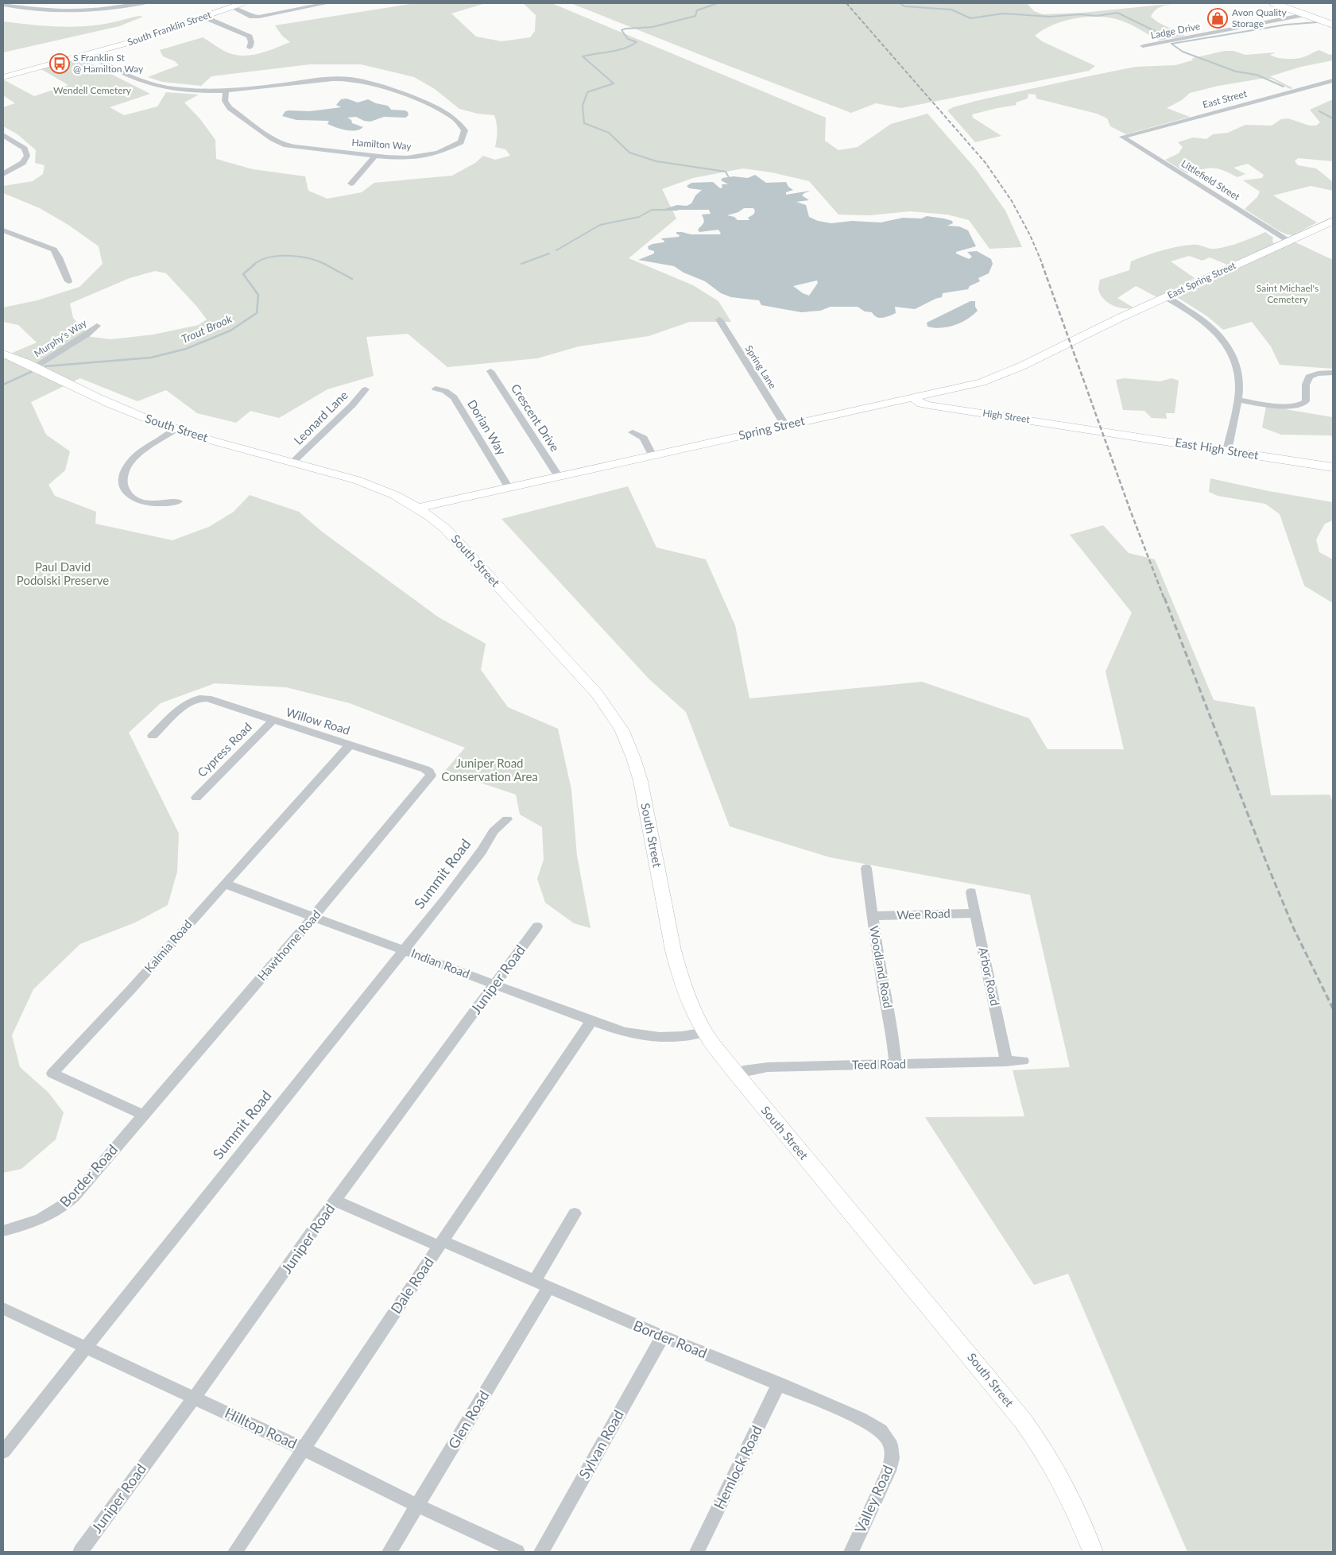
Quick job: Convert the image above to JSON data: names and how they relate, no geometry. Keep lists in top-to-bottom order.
{
  "streets": {
    "main road": [
      "South Franklin Street",
      "East Spring Street",
      "High Street",
      "South Street",
      "Spring Street",
      "East High Street"
    ],
    "street": [
      "Ladge Drive",
      "East Street",
      "Hamilton Way",
      "Littlefield Street",
      "Murphy's Way",
      "Spring Lane",
      "Leonard Lane",
      "Crescent Drive",
      "Dorian Way",
      "Willow Road",
      "Cypress Road",
      "Summit Road",
      "Wee Road",
      "Hawthorne Road",
      "Kalmia Road",
      "Indian Road",
      "Woodland Road",
      "Arbor Road",
      "Juniper Road",
      "Teed Road",
      "Border Road",
      "Dale Road",
      "Glen Road",
      "Hilltop Road",
      "Sylvan Road",
      "Hemlock Road",
      "Valley Road"
    ]
  },
  "crossings": [
    ["South Franklin Street", "Hamilton Way"],
    ["East Street", "Littlefield Street"],
    ["Littlefield Street", "East Spring Street"],
    ["East Spring Street", "Spring Street"],
    ["Murphy's Way", "South Street"],
    ["Spring Lane", "Spring Street"],
    ["High Street", "Spring Street"],
    ["High Street", "East High Street"],
    ["Leonard Lane", "South Street"],
    ["Crescent Drive", "Spring Street"],
    ["Dorian Way", "Spring Street"],
    ["South Street", "Spring Street"],
    ["South Street", "Indian Road"],
    ["South Street", "Teed Road"],
    ["Willow Road", "Cypress Road"],
    ["Willow Road", "Hawthorne Road"],
    ["Willow Road", "Kalmia Road"],
    ["Summit Road", "Indian Road"],
    ["Summit Road", "Hilltop Road"],
    ["Wee Road", "Woodland Road"],
    ["Wee Road", "Arbor Road"],
    ["Hawthorne Road", "Kalmia Road"],
    ["Hawthorne Road", "Indian Road"],
    ["Hawthorne Road", "Border Road"],
    ["Kalmia Road", "Indian Road"],
    ["Kalmia Road", "Border Road"],
    ["Indian Road", "Juniper Road"],
    ["Indian Road", "Dale Road"],
    ["Woodland Road", "Teed Road"],
    ["Arbor Road", "Teed Road"],
    ["Juniper Road", "Border Road"],
    ["Juniper Road", "Hilltop Road"],
    ["Border Road", "Dale Road"],
    ["Border Road", "Glen Road"],
    ["Border Road", "Sylvan Road"],
    ["Border Road", "Hemlock Road"],
    ["Border Road", "Valley Road"],
    ["Dale Road", "Hilltop Road"],
    ["Glen Road", "Hilltop Road"]
  ],
  "water": ["Trout Brook"],
  "parks": [
    "Wendell Cemetery",
    "Saint Michael's Cemetery",
    "Paul David Podolski Preserve",
    "Juniper Road Conservation Area"
  ],
  "places": {
    "shop": ["Avon Quality Storage"],
    "bus stop": ["S Franklin St @ Hamilton Way"]
  }
}
